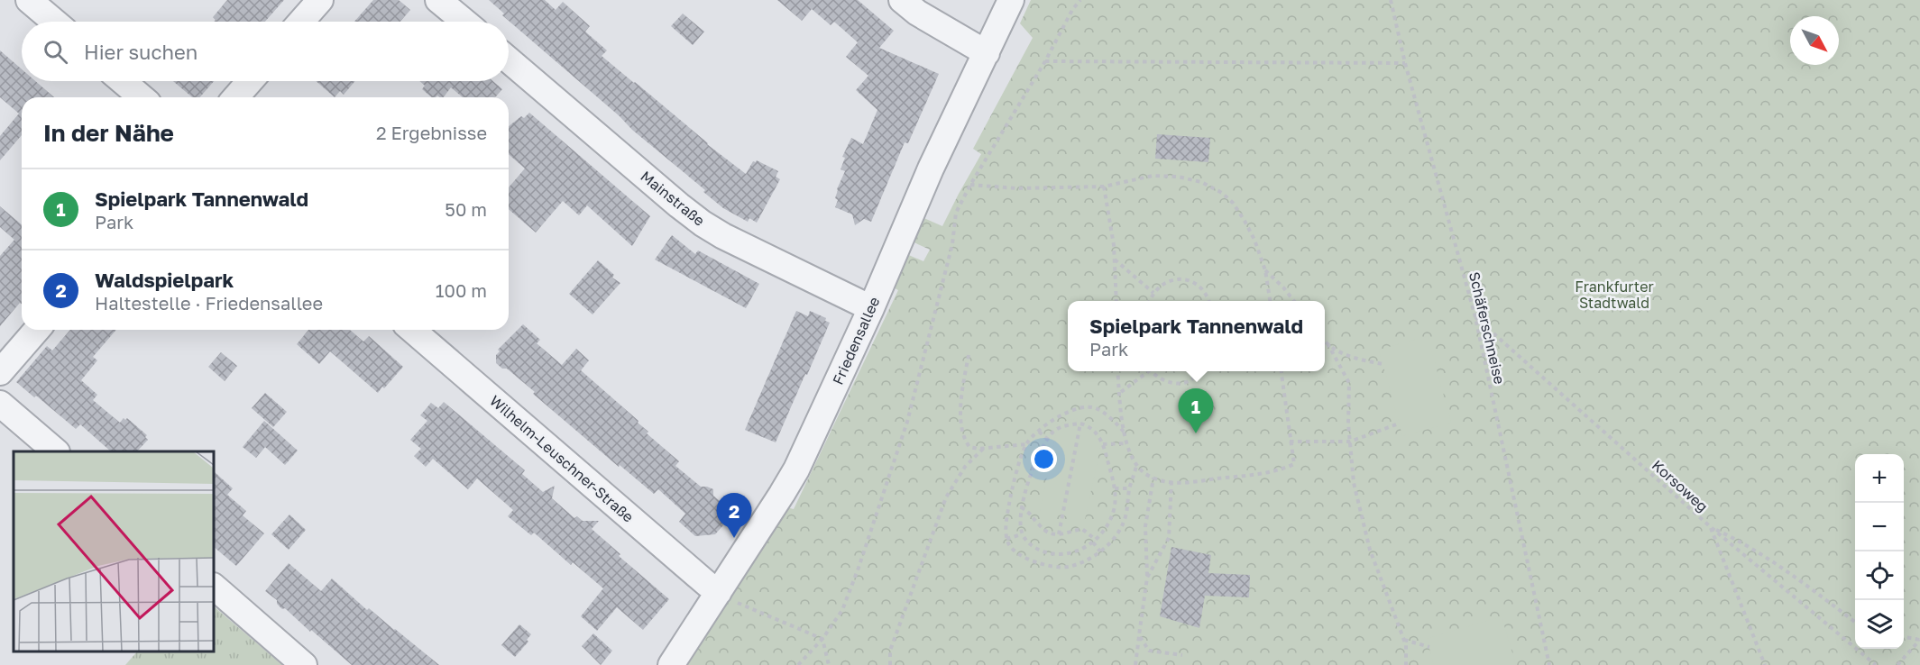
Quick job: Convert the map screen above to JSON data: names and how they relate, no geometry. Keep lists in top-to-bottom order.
{
  "streets": {
    "street": ["Mainstraße", "Friedensallee", "Wilhelm-Leuschner-Straße"],
    "path": ["Schäferschneise", "Korsoweg"]
  },
  "crossings": [
    ["Mainstraße", "Friedensallee"],
    ["Schäferschneise", "Korsoweg"],
    ["Friedensallee", "Wilhelm-Leuschner-Straße"]
  ],
  "parks": ["Frankfurter Stadtwald"],
  "north": "bottom right",
  "page": {
    "search": "Hier suchen",
    "heading": ["In der Nähe", "2 Ergebnisse"],
    "list": [
      {
        "mark": "1",
        "name": "Spielpark Tannenwald",
        "note": "Park",
        "value": "50 m"
      },
      {
        "mark": "2",
        "name": "Waldspielpark",
        "note": "Haltestelle · Friedensallee",
        "value": "100 m"
      }
    ],
    "popup": ["Spielpark Tannenwald", "Park"],
    "pins": ["1", "2"],
    "map_buttons": ["+", "−"]
  }
}
